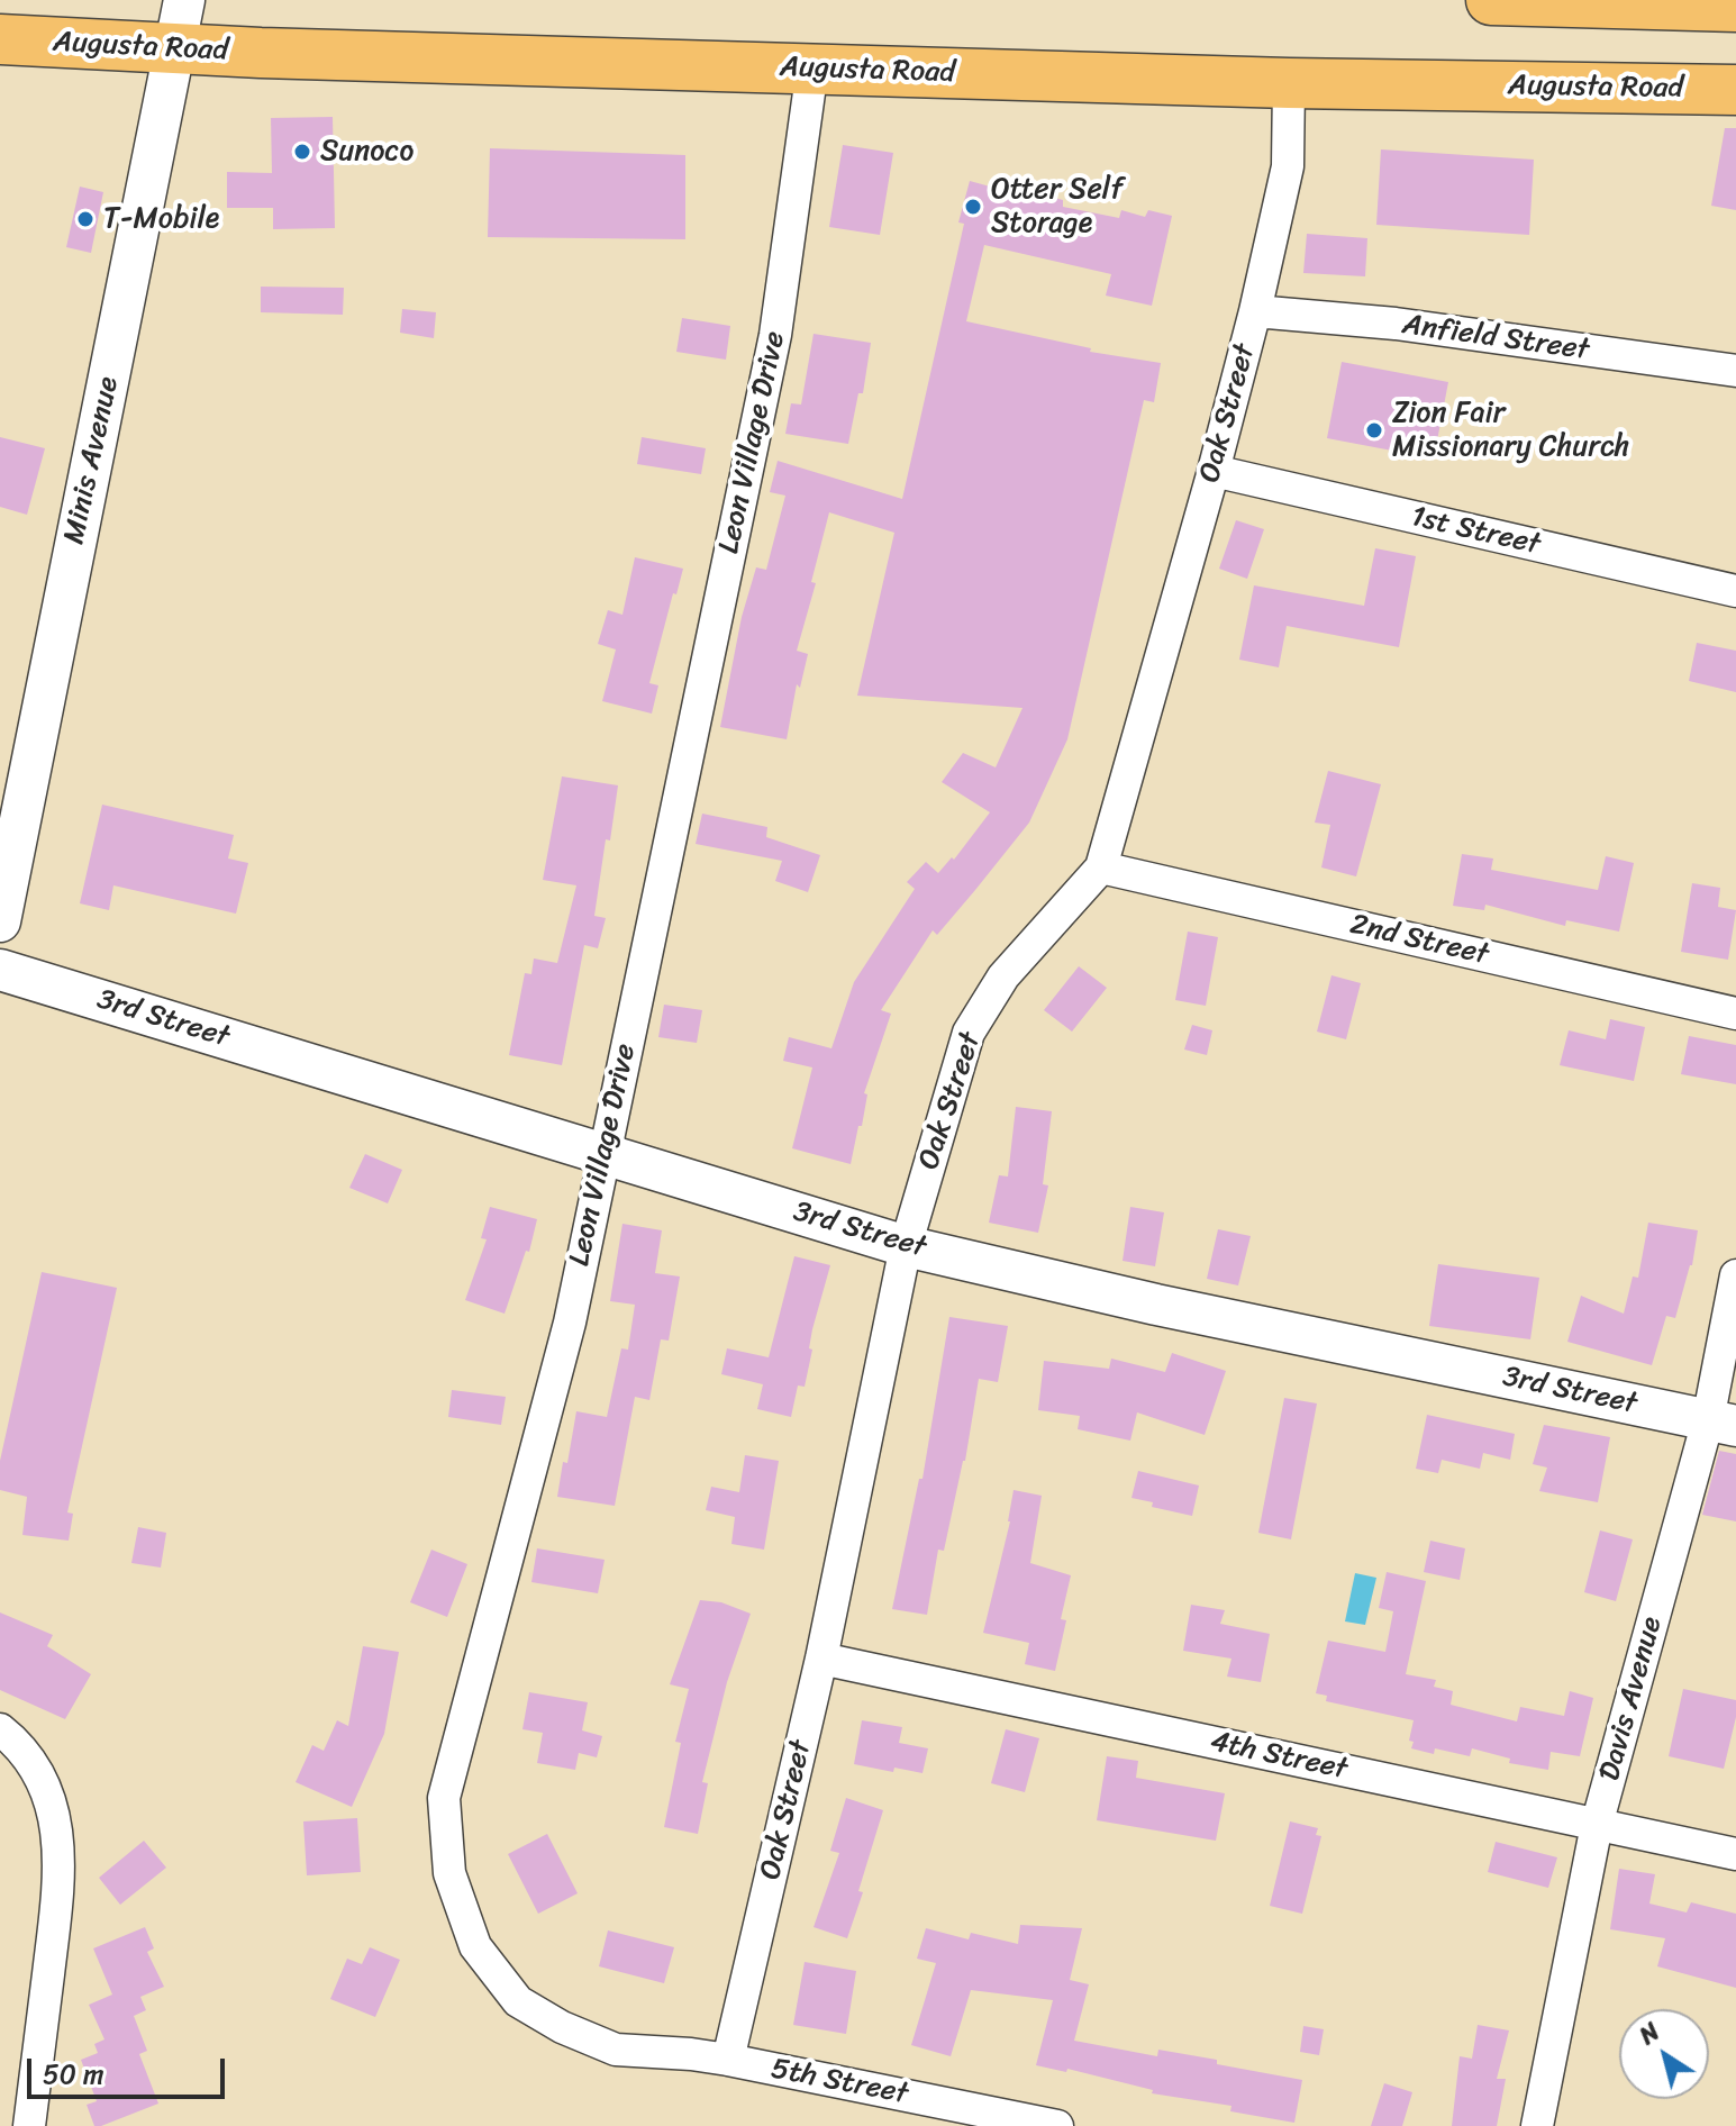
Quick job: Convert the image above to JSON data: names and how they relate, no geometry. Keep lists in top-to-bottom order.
{
  "streets": {
    "highway": ["Augusta Road"],
    "street": [
      "Anfield Street",
      "Oak Street",
      "Leon Village Drive",
      "Minis Avenue",
      "1st Street",
      "2nd Street",
      "3rd Street",
      "Davis Avenue",
      "4th Street",
      "5th Street"
    ]
  },
  "crossings": [
    ["Augusta Road", "Oak Street"],
    ["Augusta Road", "Leon Village Drive"],
    ["Augusta Road", "Minis Avenue"],
    ["Anfield Street", "Oak Street"],
    ["Oak Street", "Leon Village Drive"],
    ["Oak Street", "1st Street"],
    ["Oak Street", "2nd Street"],
    ["Oak Street", "3rd Street"],
    ["Oak Street", "4th Street"],
    ["Oak Street", "5th Street"],
    ["Leon Village Drive", "3rd Street"],
    ["Leon Village Drive", "5th Street"],
    ["3rd Street", "Davis Avenue"],
    ["Davis Avenue", "4th Street"]
  ],
  "places": [
    "Sunoco",
    "Otter Self Storage",
    "T-Mobile",
    "Zion Fair Missionary Church"
  ],
  "scale_bar": "50 m",
  "north": "top left"
}
